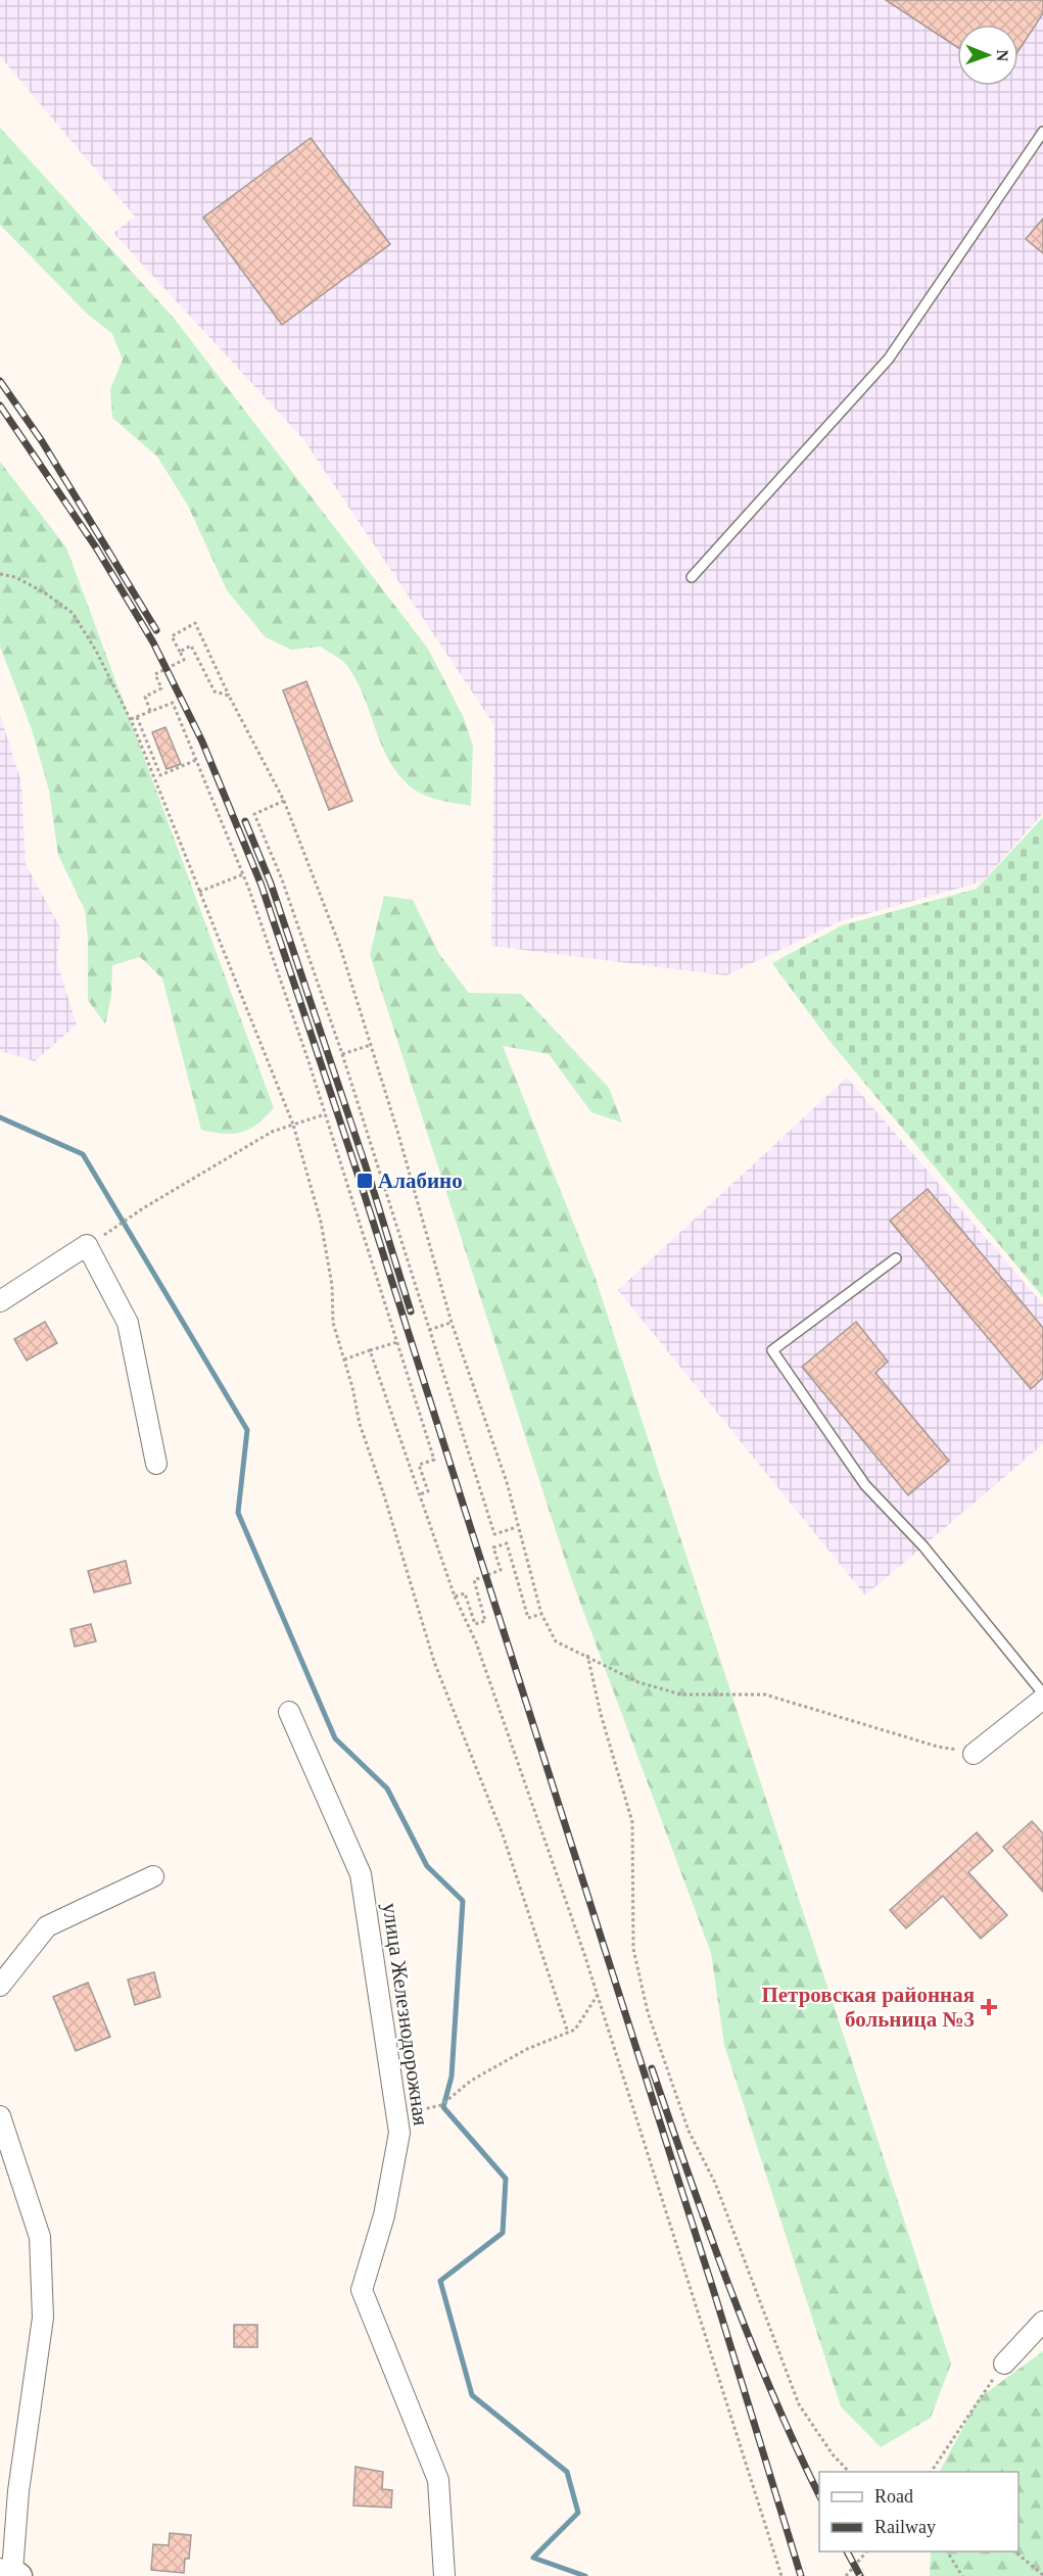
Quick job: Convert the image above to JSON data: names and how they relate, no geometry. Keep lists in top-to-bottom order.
{
  "streets": {
    "street": ["улица Железнодорожная"]
  },
  "places": {
    "transit": ["Алабино"],
    "health": ["Петровская районная больница №3"]
  },
  "legend": ["Road", "Railway"],
  "north": "right"
}
